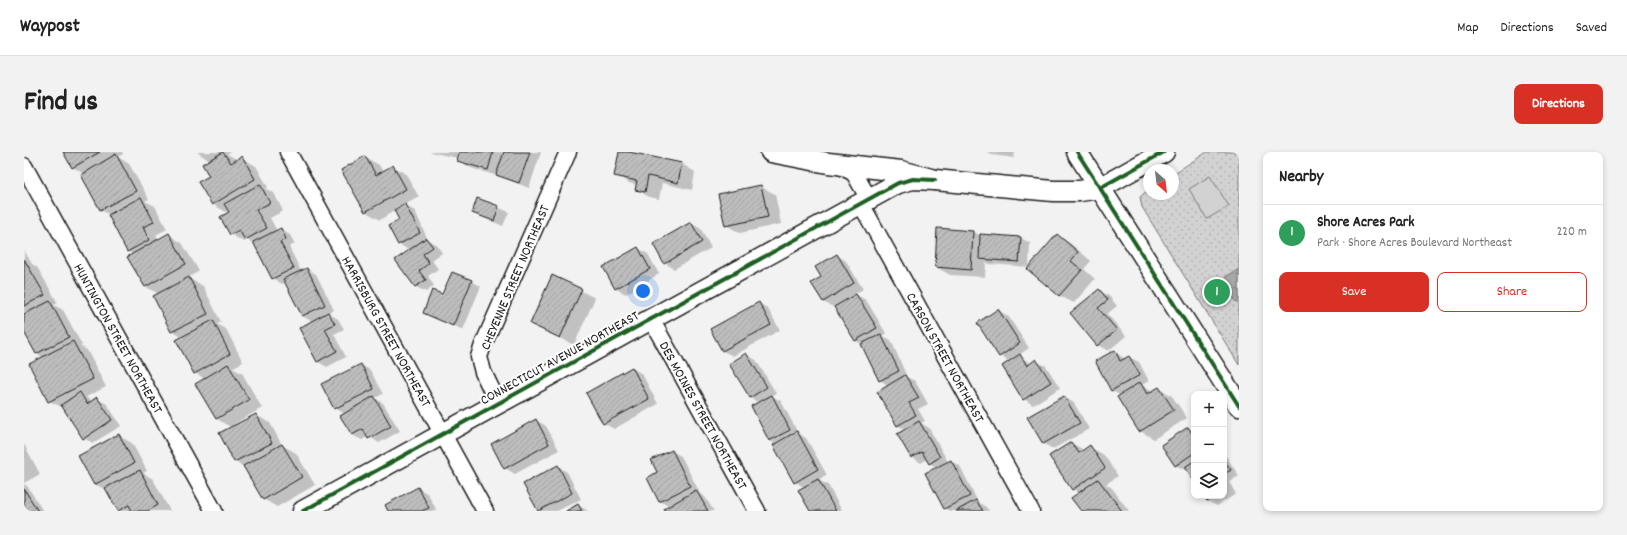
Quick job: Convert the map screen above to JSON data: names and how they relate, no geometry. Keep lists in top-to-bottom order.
{
  "streets": {
    "street": [
      "CHEYENNE STREET NORTHEAST",
      "HARRISBURG STREET NORTHEAST",
      "HUNTINGTON STREET NORTHEAST",
      "CONNECTICUT AVENUE NORTHEAST",
      "CARSON STREET NORTHEAST",
      "DES MOINES STREET NORTHEAST"
    ]
  },
  "crossings": [
    ["CHEYENNE STREET NORTHEAST", "CONNECTICUT AVENUE NORTHEAST"],
    ["HARRISBURG STREET NORTHEAST", "CONNECTICUT AVENUE NORTHEAST"],
    ["CONNECTICUT AVENUE NORTHEAST", "CARSON STREET NORTHEAST"],
    ["CONNECTICUT AVENUE NORTHEAST", "DES MOINES STREET NORTHEAST"]
  ],
  "north": "bottom right",
  "page": {
    "header": "Waypost",
    "nav": ["Map", "Directions", "Saved"],
    "title": "Find us",
    "buttons": [
      "Directions",
      ["Save", "Share"]
    ],
    "heading": "Nearby",
    "list": [
      {
        "mark": "1",
        "name": "Shore Acres Park",
        "note": "Park · Shore Acres Boulevard Northeast",
        "value": "220 m"
      }
    ],
    "pins": "1",
    "map_buttons": ["+", "−"]
  }
}
